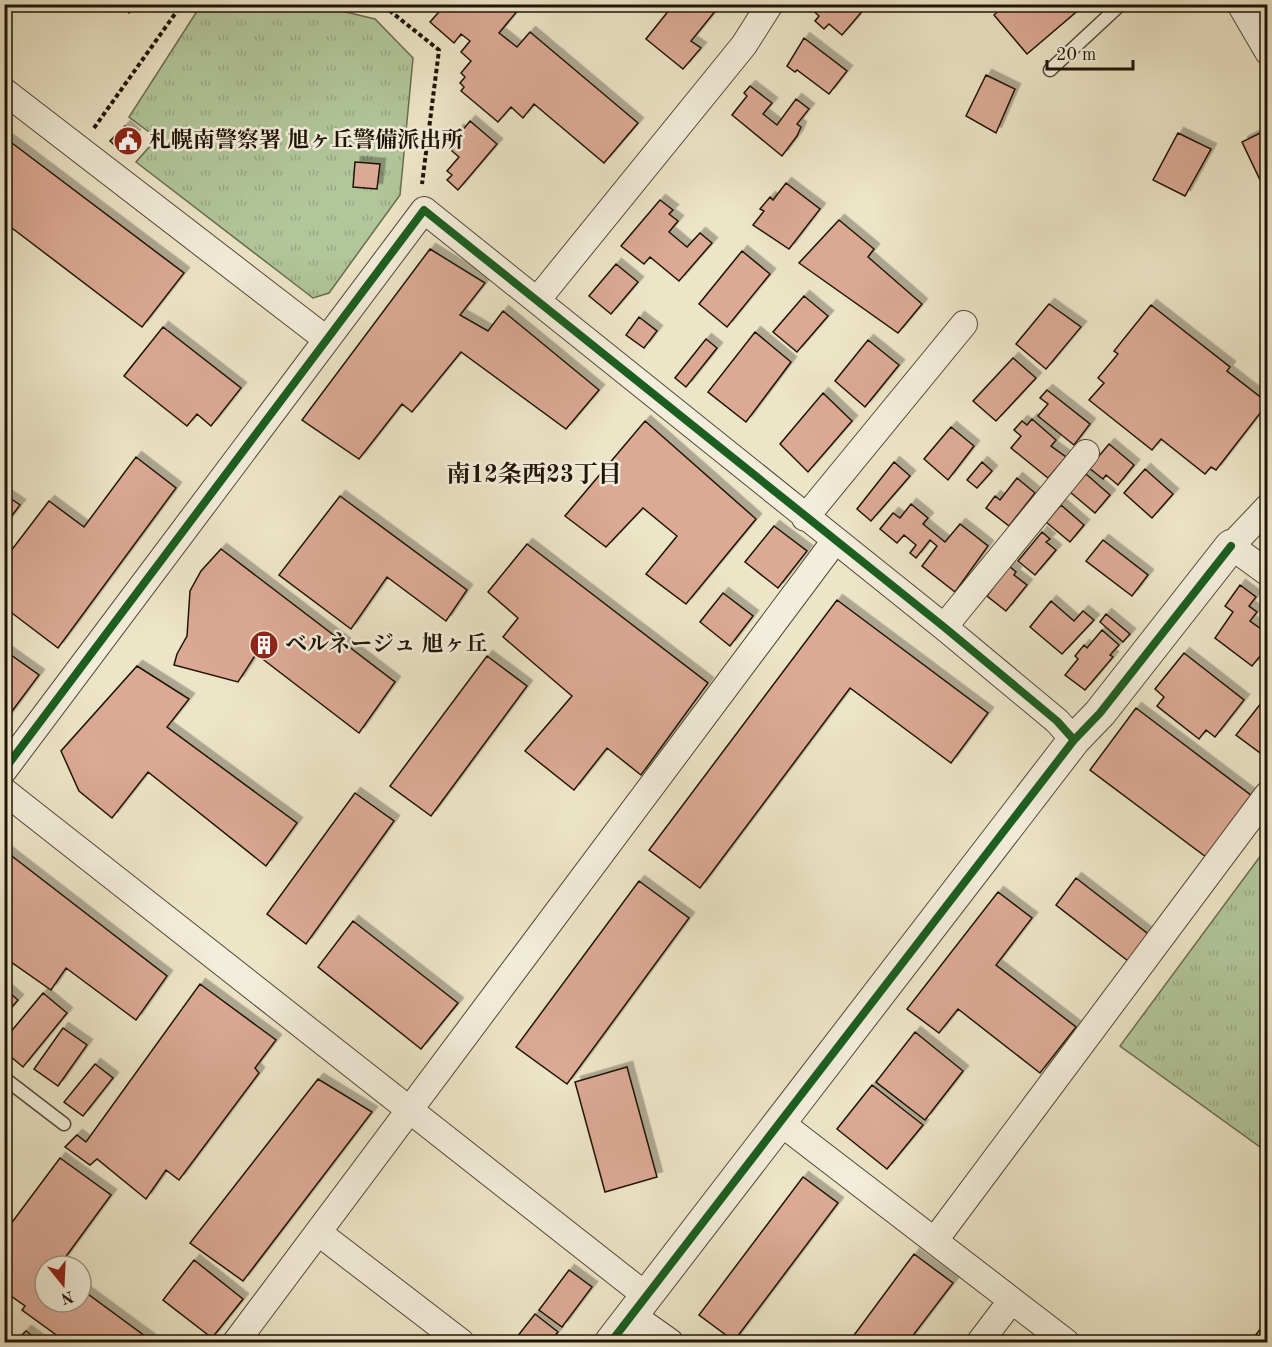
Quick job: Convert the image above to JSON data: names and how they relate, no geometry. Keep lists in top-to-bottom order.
{
  "districts": ["南12条西23丁目"],
  "places": {
    "public building": ["札幌南警察署 旭ヶ丘警備派出所"],
    "building": ["ベルネージュ 旭ヶ丘"]
  },
  "scale_bar": "20 m",
  "north": "bottom"
}
